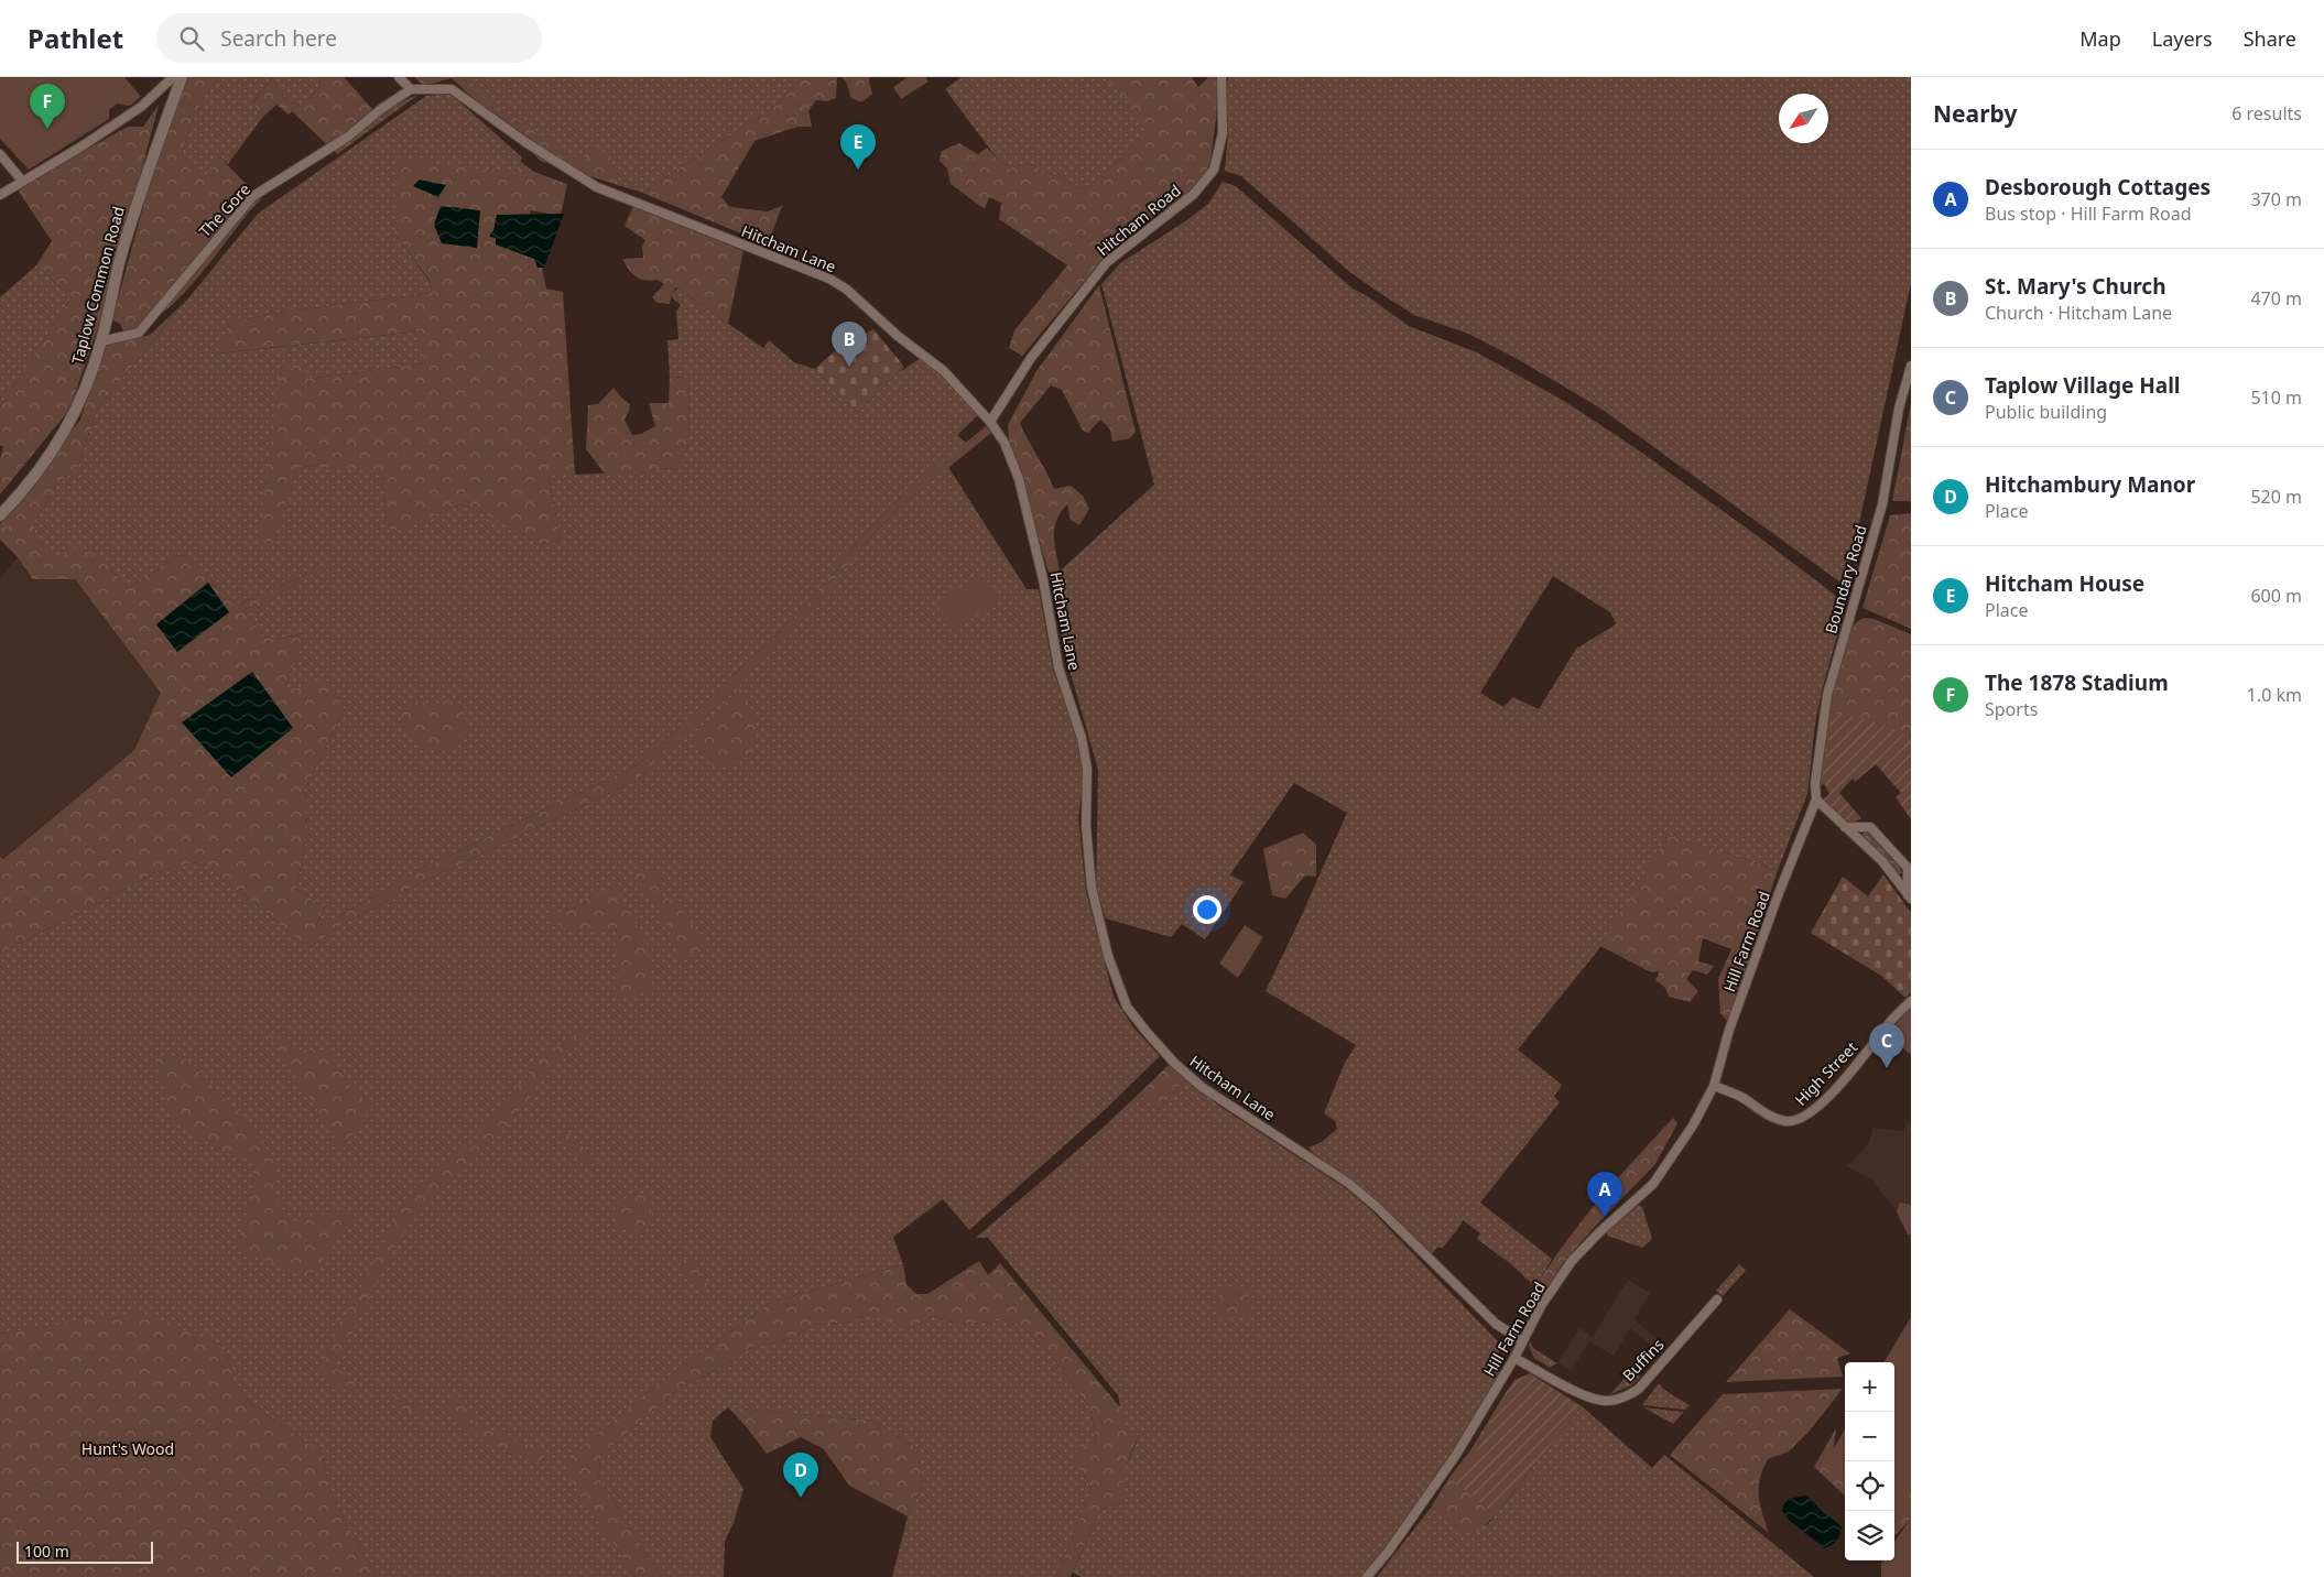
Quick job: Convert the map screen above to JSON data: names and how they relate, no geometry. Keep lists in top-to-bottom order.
{
  "streets": {
    "street": [
      "The Gore",
      "Hitcham Road",
      "Hitcham Lane",
      "Taplow Common Road",
      "Boundary Road",
      "Hill Farm Road",
      "High Street",
      "Buffins"
    ]
  },
  "crossings": [
    ["The Gore", "Hitcham Lane"],
    ["The Gore", "Taplow Common Road"],
    ["Hitcham Road", "Hitcham Lane"],
    ["Hitcham Lane", "Hill Farm Road"],
    ["Boundary Road", "Hill Farm Road"],
    ["Hill Farm Road", "High Street"],
    ["Hill Farm Road", "Buffins"]
  ],
  "parks": ["Hunt's Wood"],
  "scale_bar": "100 m",
  "north": "bottom left",
  "page": {
    "header": "Pathlet",
    "search": "Search here",
    "nav": ["Map", "Layers", "Share"],
    "heading": ["Nearby", "6 results"],
    "pins": [
      "F",
      "E",
      "B",
      "C",
      "A",
      "D"
    ],
    "list": [
      {
        "mark": "A",
        "name": "Desborough Cottages",
        "note": "Bus stop · Hill Farm Road",
        "value": "370 m"
      },
      {
        "mark": "B",
        "name": "St. Mary's Church",
        "note": "Church · Hitcham Lane",
        "value": "470 m"
      },
      {
        "mark": "C",
        "name": "Taplow Village Hall",
        "note": "Public building",
        "value": "510 m"
      },
      {
        "mark": "D",
        "name": "Hitchambury Manor",
        "note": "Place",
        "value": "520 m"
      },
      {
        "mark": "E",
        "name": "Hitcham House",
        "note": "Place",
        "value": "600 m"
      },
      {
        "mark": "F",
        "name": "The 1878 Stadium",
        "note": "Sports",
        "value": "1.0 km"
      }
    ],
    "map_buttons": ["+", "−"],
    "scale": "100 m"
  }
}
